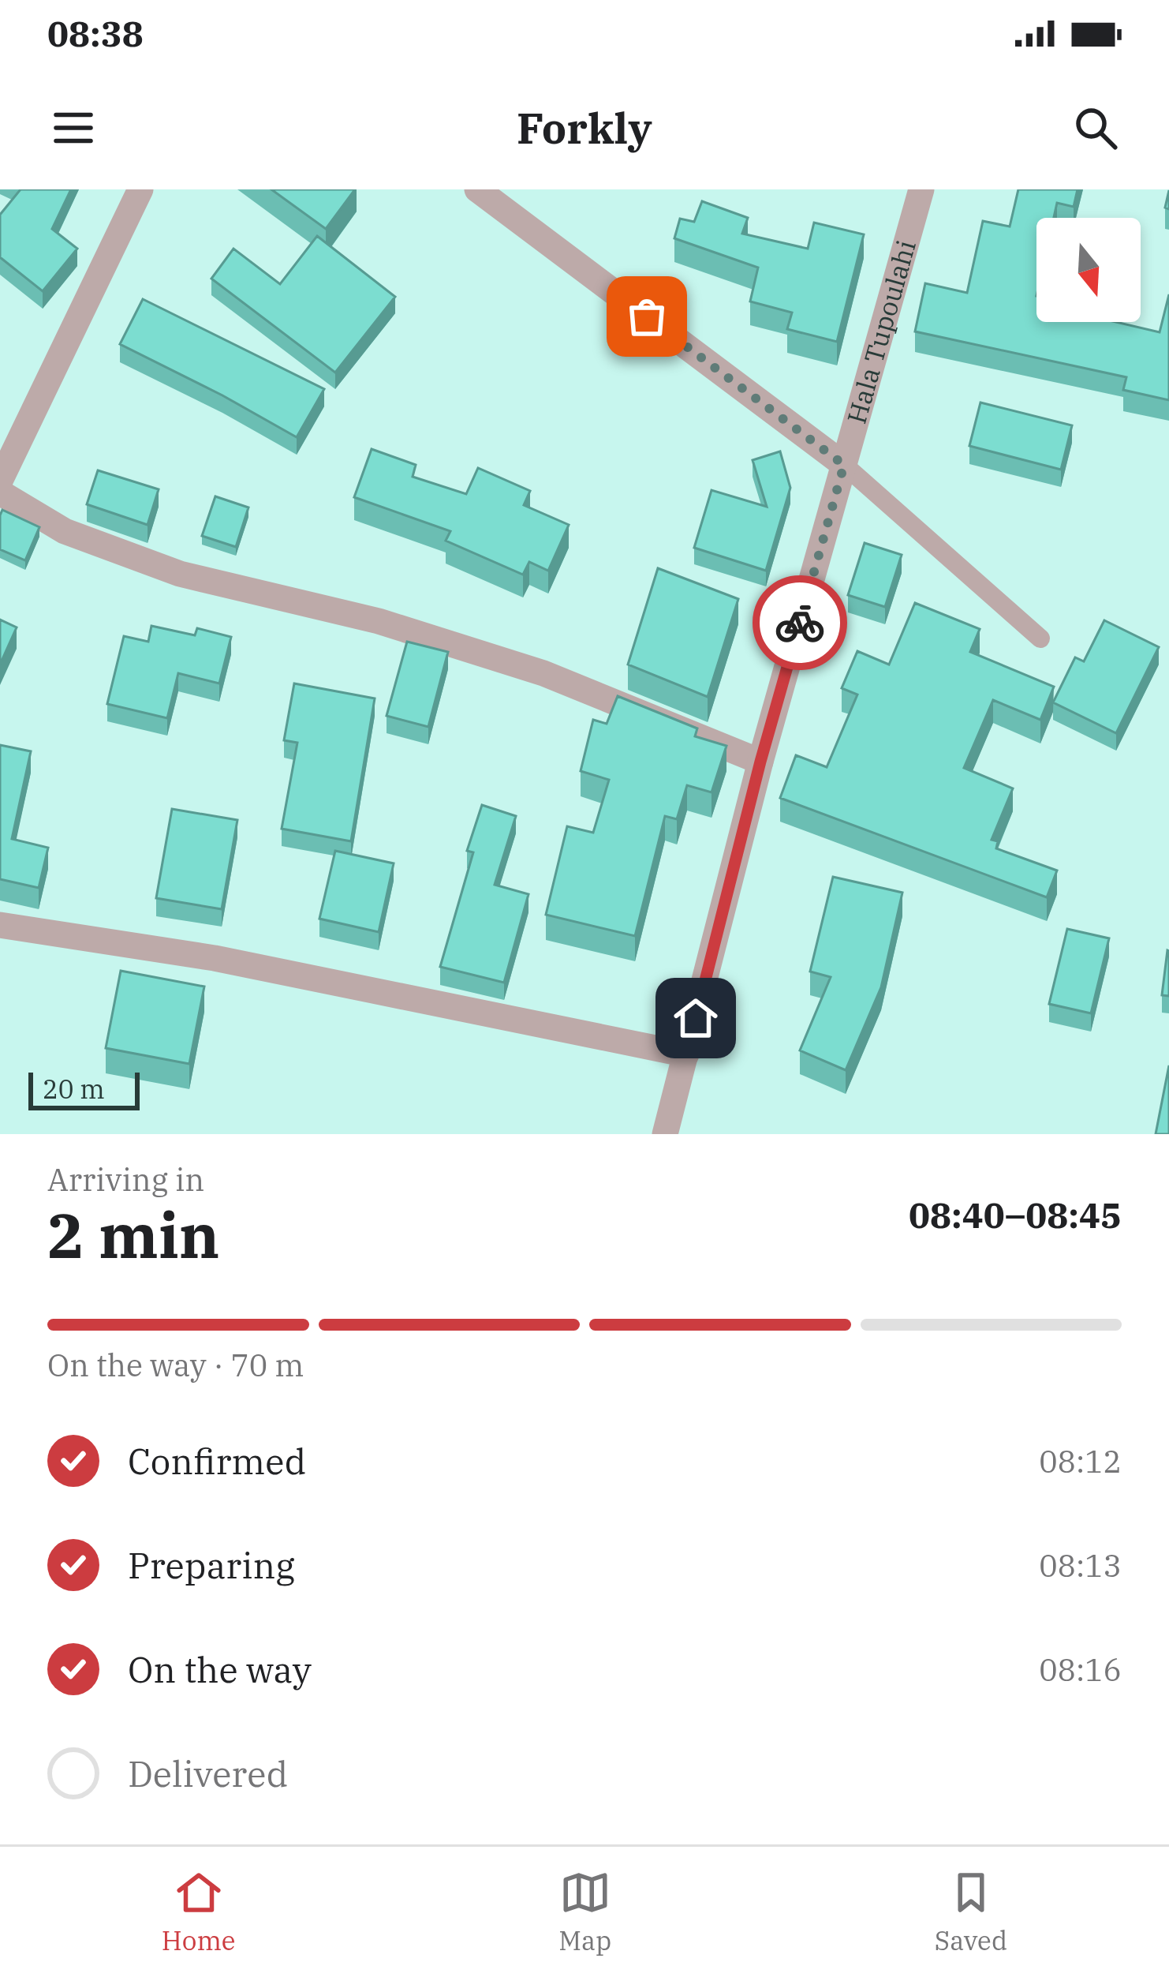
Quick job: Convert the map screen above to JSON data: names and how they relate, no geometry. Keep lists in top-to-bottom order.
{
  "streets": {
    "street": ["Hala Tupoulahi"]
  },
  "scale_bar": "20 m",
  "north": "bottom",
  "page": {
    "status": "08:38",
    "header": "Forkly",
    "scale": "20 m",
    "heading": ["2 min", "Arriving in", "08:40–08:45"],
    "bar": "On the way · 70 m",
    "list": [
      ["Confirmed", "08:12"],
      ["Preparing", "08:13"],
      ["On the way", "08:16"],
      "Delivered"
    ],
    "tabs": ["Home", "Map", "Saved"]
  }
}
